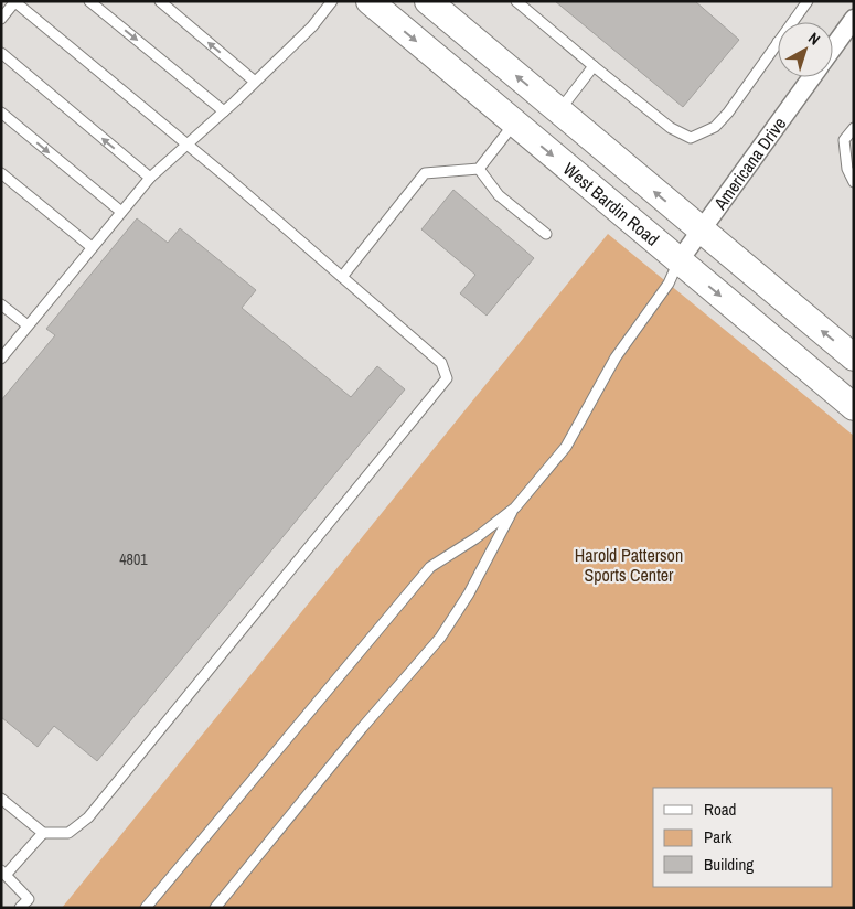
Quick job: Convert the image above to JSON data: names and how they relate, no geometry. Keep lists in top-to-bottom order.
{
  "streets": {
    "main road": ["West Bardin Road"],
    "street": ["Americana Drive"]
  },
  "crossings": [
    ["Americana Drive", "West Bardin Road"]
  ],
  "parks": ["Harold Patterson Sports Center"],
  "house_numbers": ["4801"],
  "legend": ["Road", "Park", "Building"],
  "north": "top right"
}
